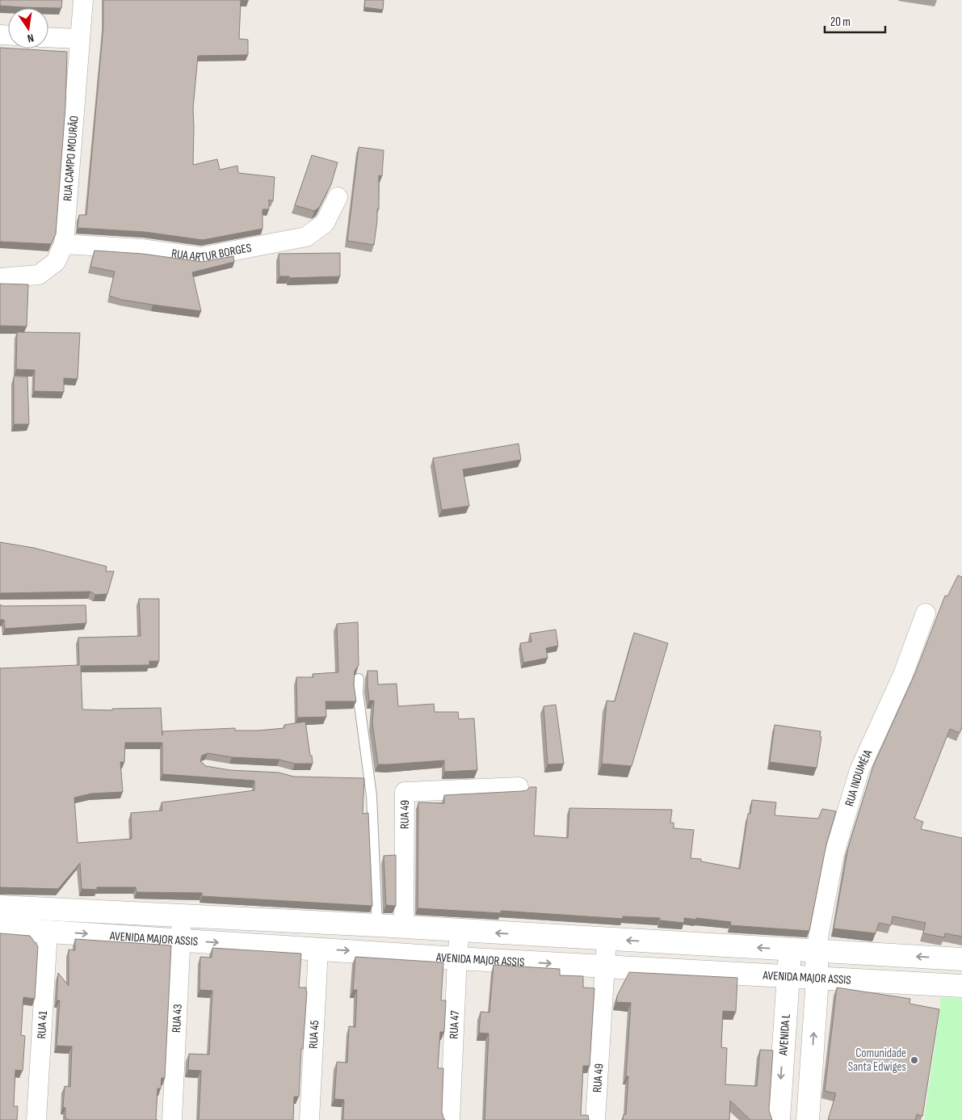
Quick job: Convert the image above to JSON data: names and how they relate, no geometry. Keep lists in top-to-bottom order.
{
  "streets": {
    "street": [
      "RUA CAMPO MOURÃO",
      "RUA ARTUR BORGES",
      "RUA INDUMÉIA",
      "RUA 49",
      "AVENIDA MAJOR ASSIS",
      "RUA 43",
      "RUA 41",
      "RUA 47",
      "RUA 45",
      "AVENIDA L"
    ]
  },
  "crossings": [
    ["RUA CAMPO MOURÃO", "RUA ARTUR BORGES"],
    ["RUA INDUMÉIA", "AVENIDA MAJOR ASSIS"],
    ["RUA 49", "AVENIDA MAJOR ASSIS"],
    ["AVENIDA MAJOR ASSIS", "RUA 43"],
    ["AVENIDA MAJOR ASSIS", "RUA 41"],
    ["AVENIDA MAJOR ASSIS", "RUA 47"],
    ["AVENIDA MAJOR ASSIS", "RUA 45"],
    ["AVENIDA MAJOR ASSIS", "AVENIDA L"]
  ],
  "places": ["Comunidade Santa Edwiges"],
  "scale_bar": "20 m",
  "north": "bottom"
}
